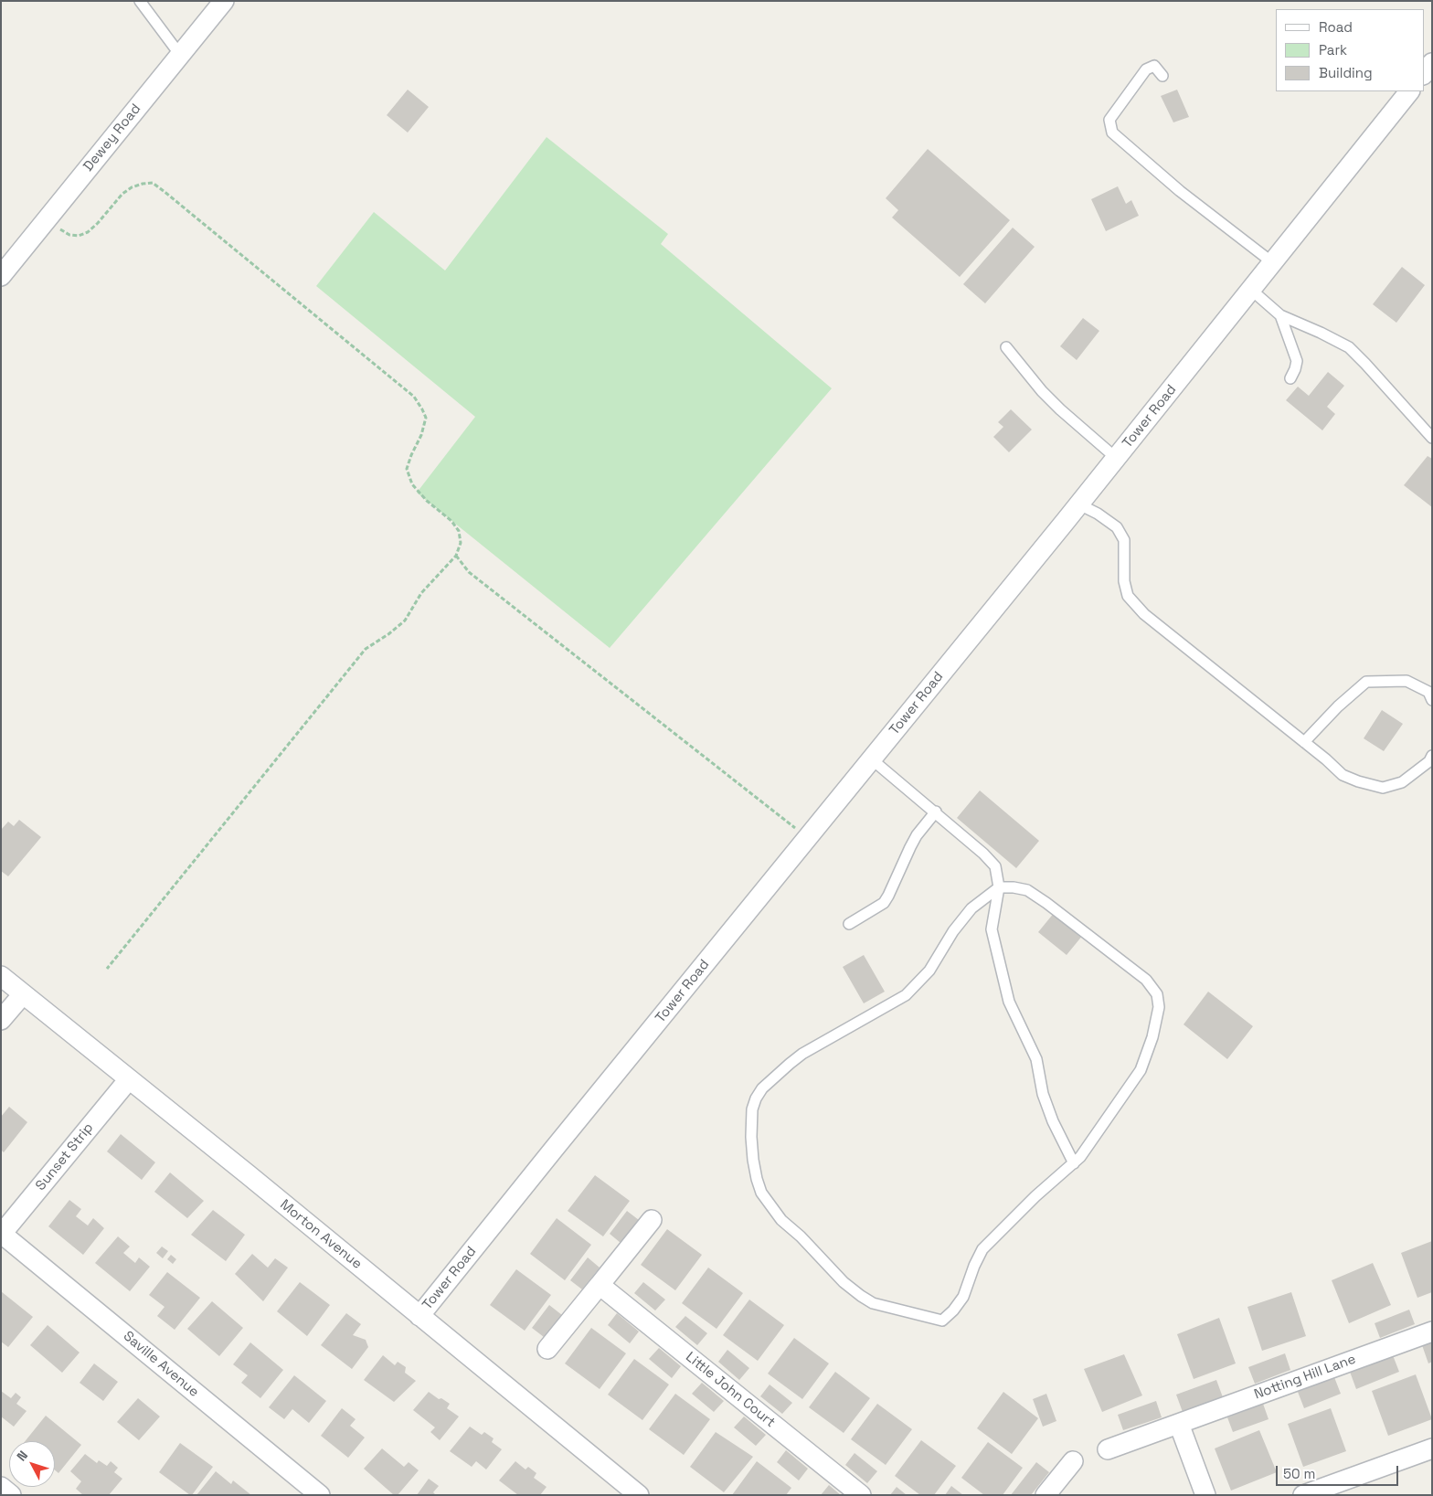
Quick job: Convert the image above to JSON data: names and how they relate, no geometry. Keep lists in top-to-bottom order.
{
  "streets": {
    "street": [
      "Dewey Road",
      "Tower Road",
      "Sunset Strip",
      "Morton Avenue",
      "Saville Avenue",
      "Notting Hill Lane",
      "Little John Court"
    ]
  },
  "crossings": [
    ["Tower Road", "Morton Avenue"],
    ["Sunset Strip", "Morton Avenue"],
    ["Sunset Strip", "Saville Avenue"]
  ],
  "legend": ["Road", "Park", "Building"],
  "scale_bar": "50 m",
  "north": "top left"
}
